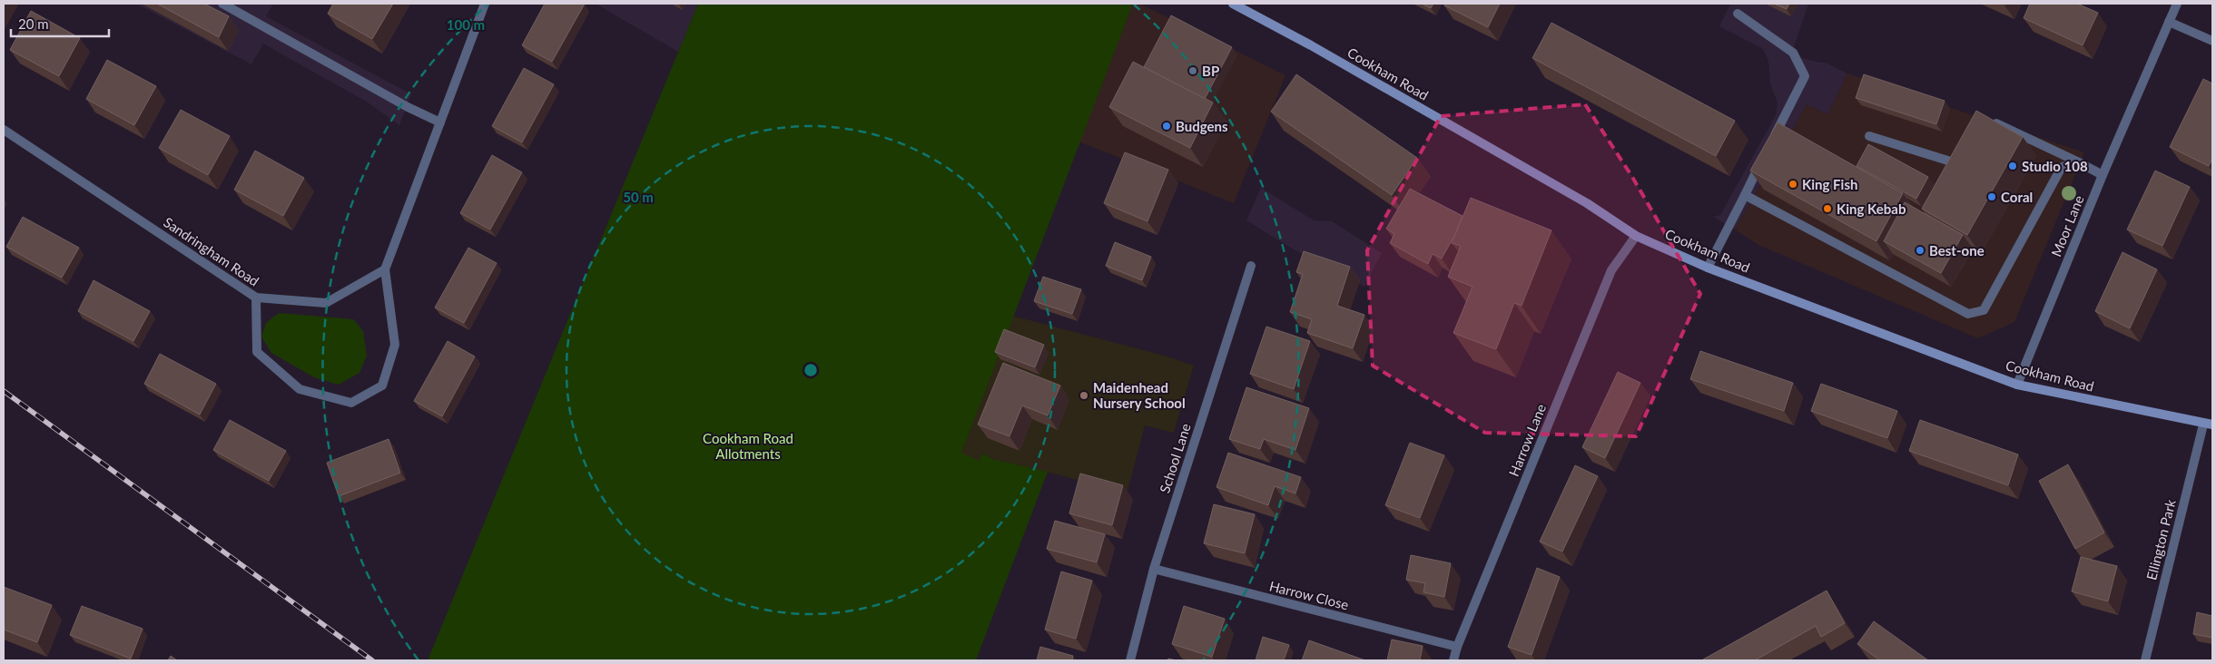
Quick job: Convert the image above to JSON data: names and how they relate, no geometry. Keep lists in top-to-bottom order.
{
  "streets": {
    "main road": ["Cookham Road"],
    "street": [
      "Moor Lane",
      "Sandringham Road",
      "Harrow Lane",
      "School Lane",
      "Ellington Park",
      "Harrow Close"
    ]
  },
  "crossings": [
    ["Cookham Road", "Moor Lane"],
    ["Cookham Road", "Harrow Lane"],
    ["Cookham Road", "Ellington Park"],
    ["Harrow Lane", "Harrow Close"],
    ["School Lane", "Harrow Close"]
  ],
  "parks": ["Cookham Road Allotments"],
  "places": [
    "BP",
    "Budgens",
    "Studio 108",
    "King Fish",
    "Coral",
    "King Kebab",
    "Best-one",
    "Maidenhead Nursery School"
  ],
  "scale_bar": "20 m",
  "rings": ["100 m", "50 m"]
}
